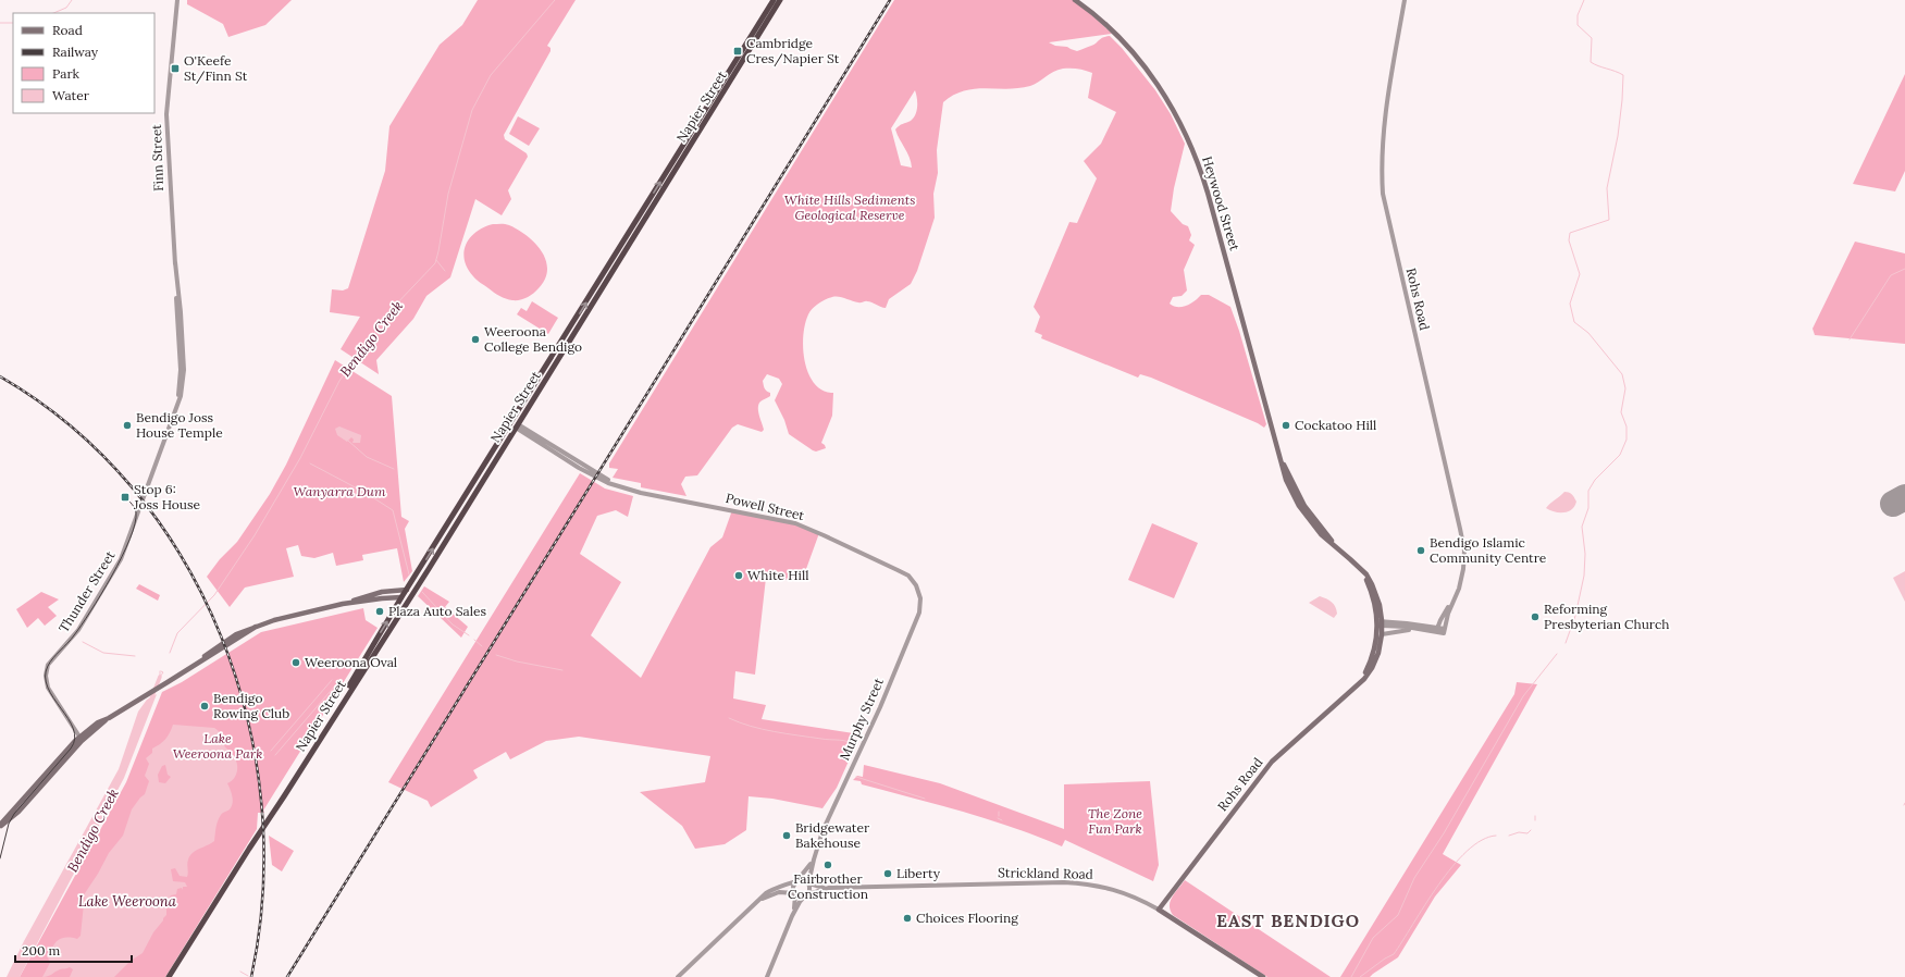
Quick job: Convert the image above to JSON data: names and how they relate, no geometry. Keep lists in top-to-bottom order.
{
  "streets": {
    "highway": ["Napier Street"],
    "main road": ["Heywood Street", "Rohs Road", "Strickland Road"],
    "street": [
      "Finn Street",
      "Powell Street",
      "Thunder Street",
      "Murphy Street"
    ]
  },
  "crossings": [
    ["Napier Street", "Powell Street"],
    ["Finn Street", "Thunder Street"],
    ["Heywood Street", "Rohs Road"],
    ["Rohs Road", "Strickland Road"],
    ["Powell Street", "Murphy Street"],
    ["Murphy Street", "Strickland Road"]
  ],
  "districts": ["EAST BENDIGO"],
  "water": ["Bendigo Creek", "Lake Weeroona"],
  "parks": [
    "White Hills Sediments Geological Reserve",
    "Wanyarra Dum",
    "Lake Weeroona Park",
    "The Zone Fun Park"
  ],
  "places": {
    "transit": ["Cambridge Cres/Napier St", "O'Keefe St/Finn St", "Stop 6: Joss House"],
    "other": [
      "Weeroona College Bendigo",
      "Bendigo Joss House Temple",
      "Cockatoo Hill",
      "Bendigo Islamic Community Centre",
      "White Hill",
      "Plaza Auto Sales",
      "Reforming Presbyterian Church",
      "Weeroona Oval",
      "Bendigo Rowing Club",
      "Bridgewater Bakehouse",
      "Fairbrother Construction",
      "Liberty",
      "Choices Flooring"
    ]
  },
  "legend": [
    "Road",
    "Railway",
    "Park",
    "Water"
  ],
  "scale_bar": "200 m"
}
